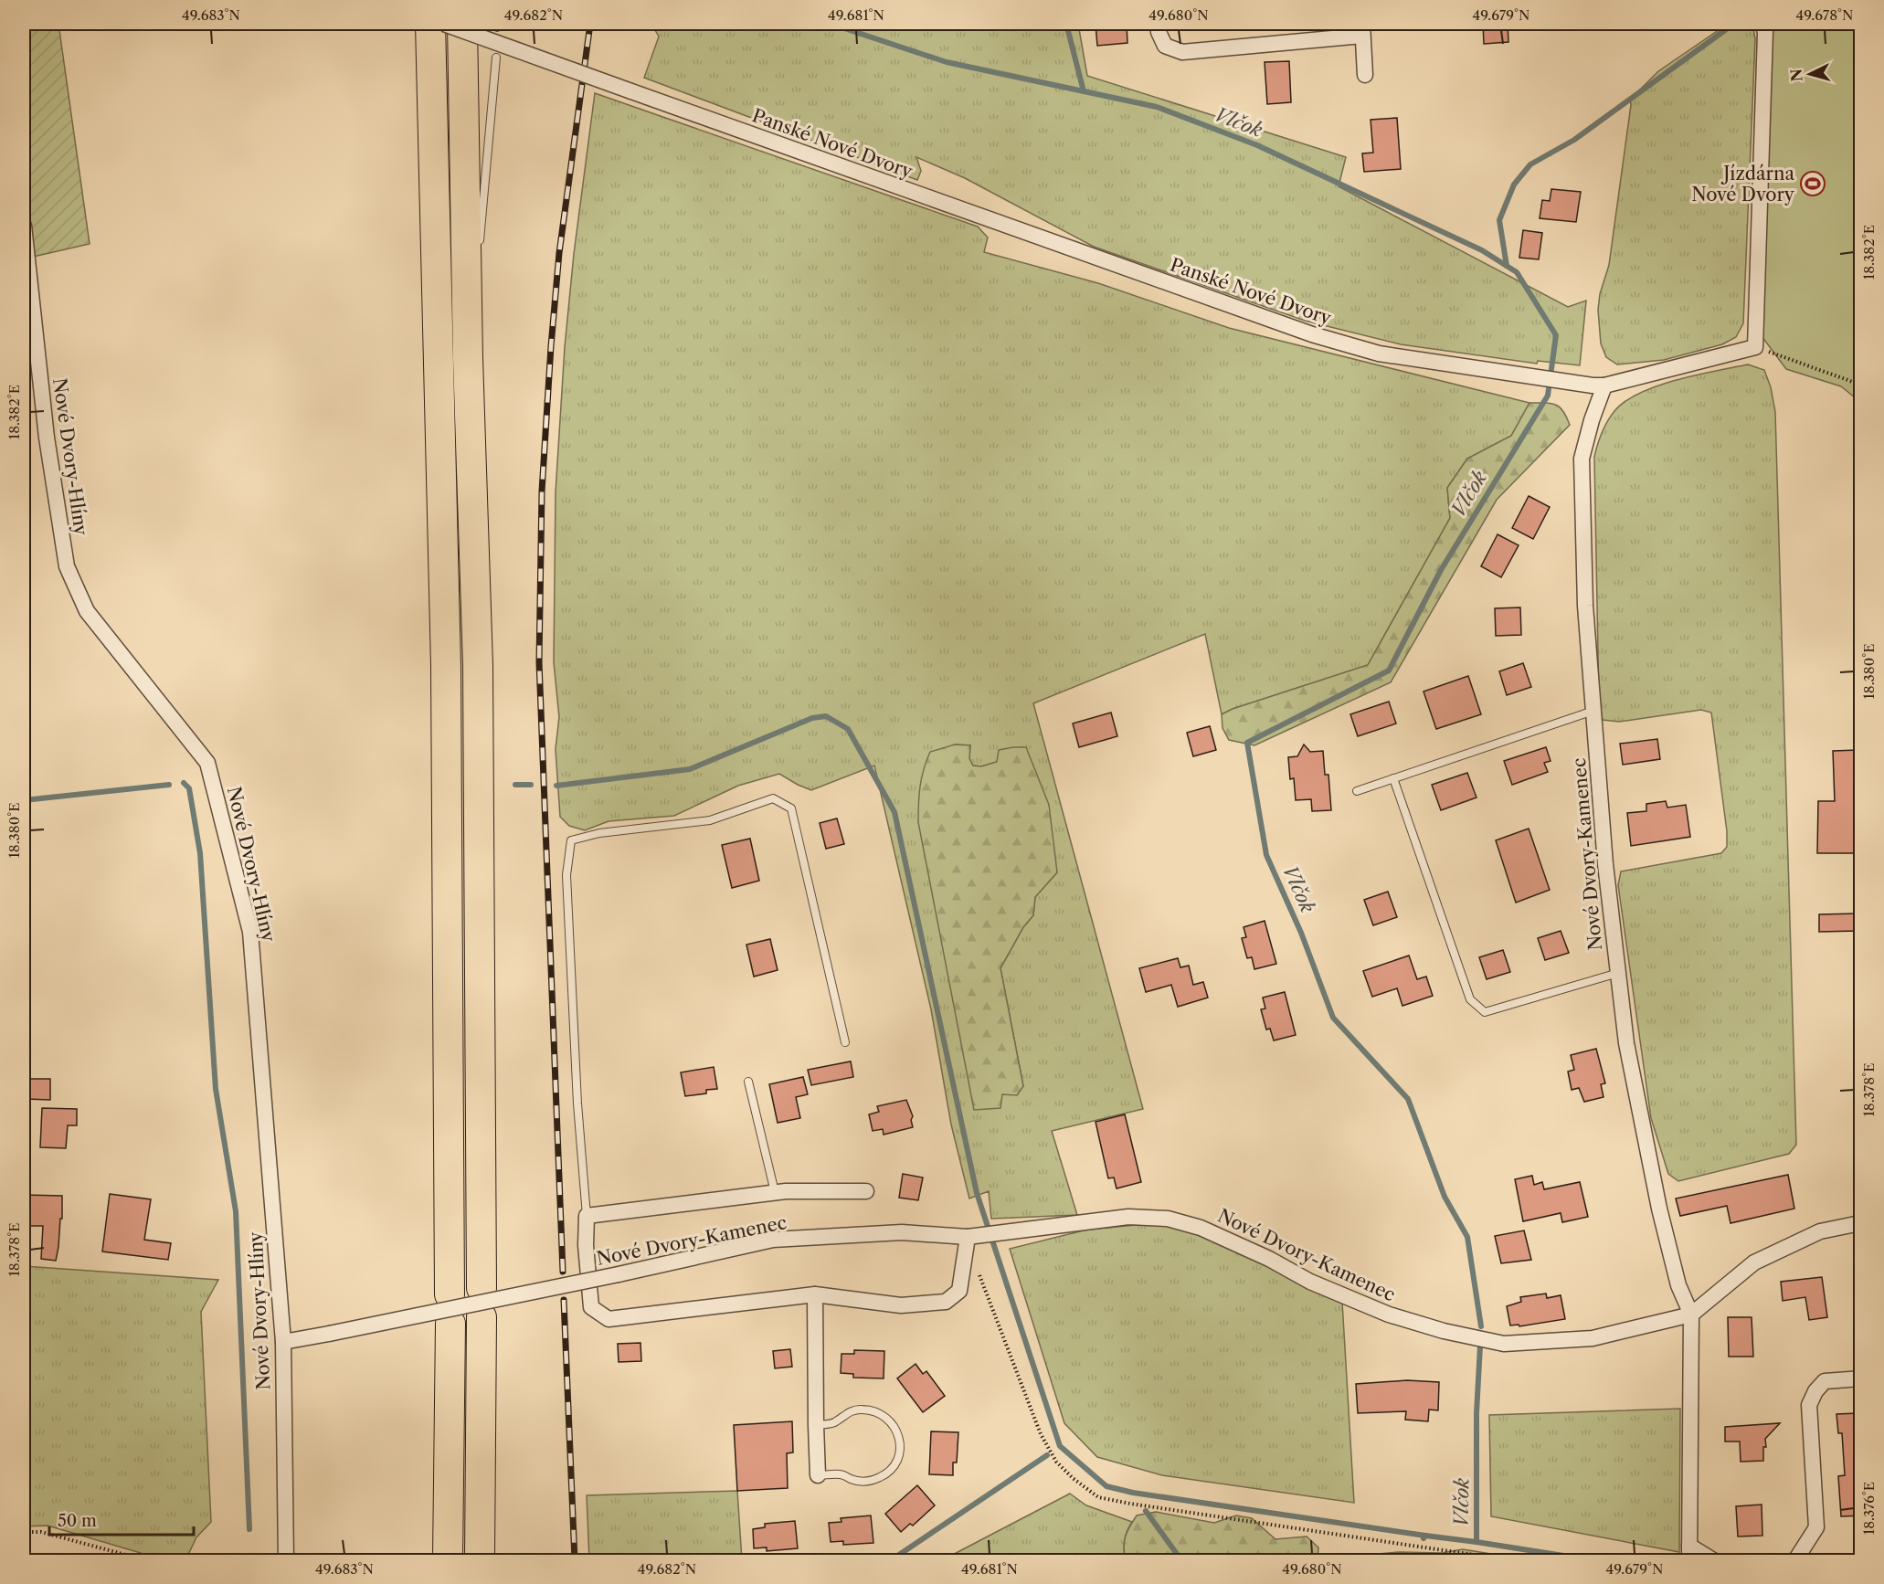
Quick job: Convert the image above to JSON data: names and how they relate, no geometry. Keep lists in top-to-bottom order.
{
  "streets": {
    "street": ["Panské Nové Dvory", "Nové Dvory-Hlíny", "Nové Dvory-Kamenec"]
  },
  "crossings": [
    ["Panské Nové Dvory", "Nové Dvory-Kamenec"],
    ["Nové Dvory-Hlíny", "Nové Dvory-Kamenec"]
  ],
  "water": ["Vlčok"],
  "places": {
    "sports": ["Jízdárna Nové Dvory"]
  },
  "scale_bar": "50 m",
  "north": "left",
  "coordinates": [
    "49.683°N",
    "49.682°N",
    "49.681°N",
    "49.680°N",
    "49.679°N",
    "49.678°N",
    "18.382°E",
    "18.380°E",
    "18.378°E",
    "18.376°E"
  ]
}
